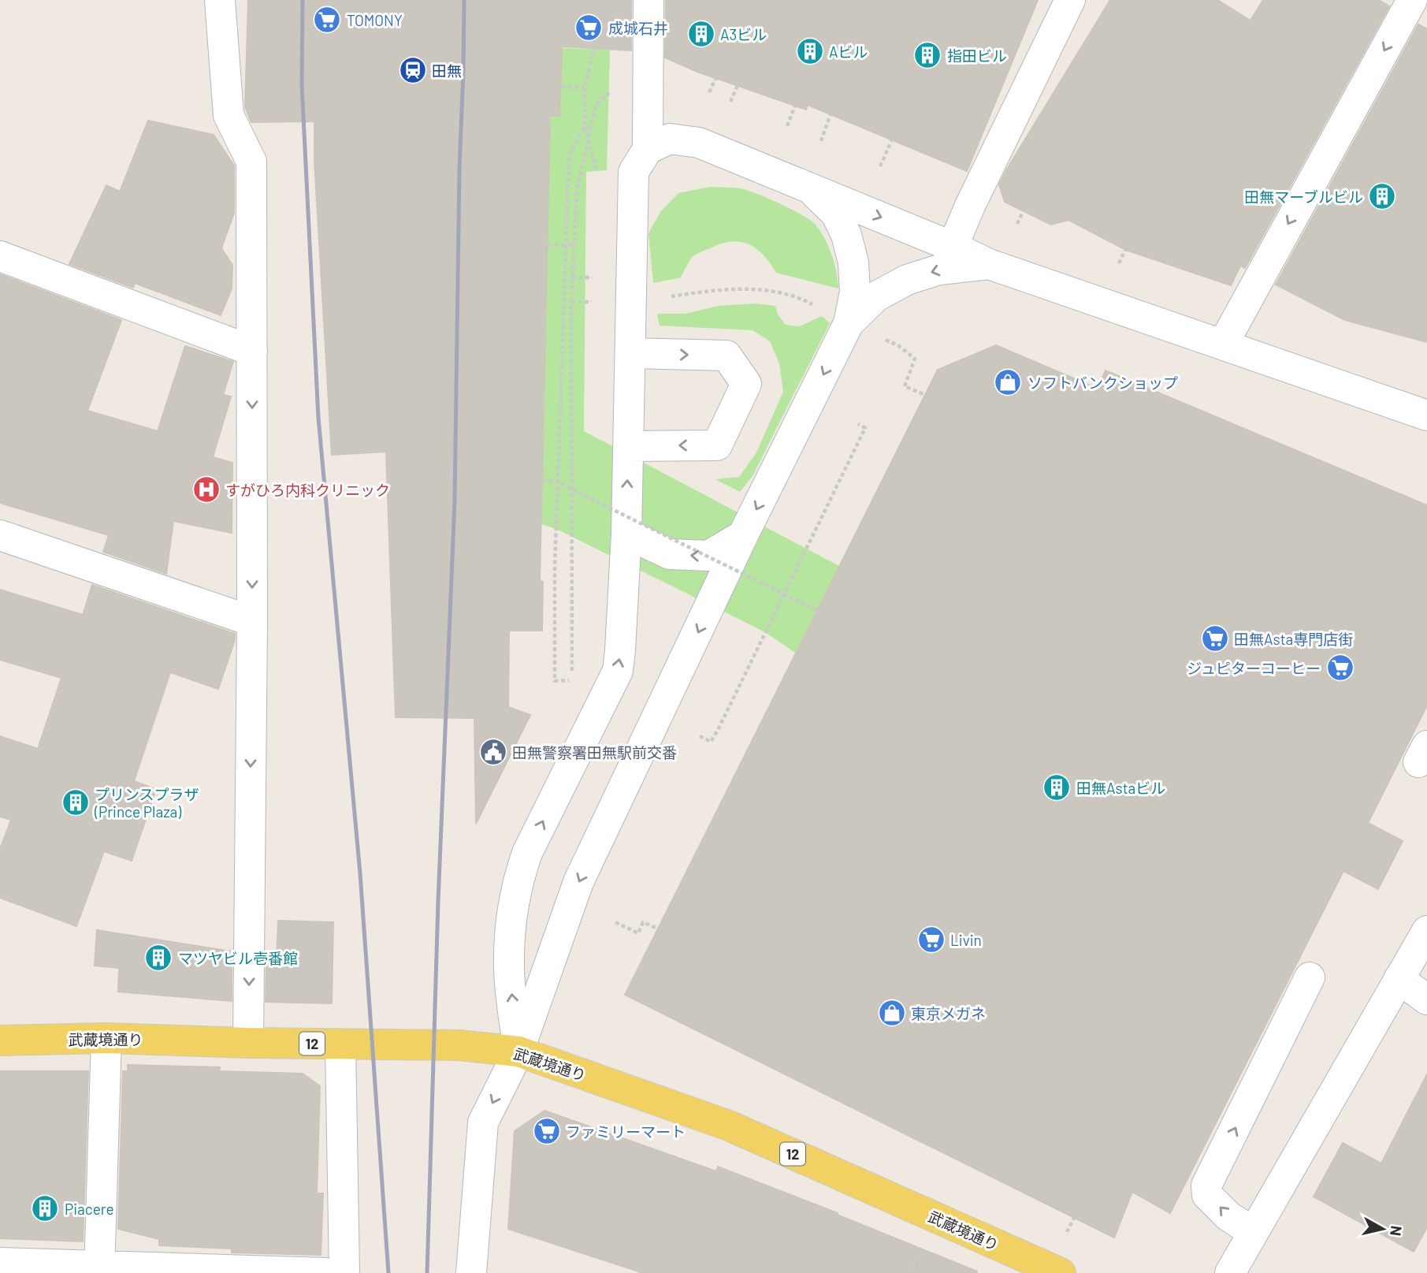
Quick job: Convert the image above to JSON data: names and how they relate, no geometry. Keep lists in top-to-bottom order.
{
  "streets": {
    "main road": ["武蔵境通り", "12"]
  },
  "places": {
    "supermarket": [
      "TOMONY",
      "成城石井",
      "田無Asta専門店街",
      "ジュピターコーヒー",
      "Livin",
      "ファミリーマート"
    ],
    "building": [
      "A3ビル",
      "Aビル",
      "指田ビル",
      "田無マーブルビル",
      "田無Astaビル",
      "プリンスプラザ (Prince Plaza)",
      "マツヤビル壱番館",
      "Piacere"
    ],
    "station": ["田無"],
    "shop": ["ソフトバンクショップ", "東京メガネ"],
    "hospital": ["すがひろ内科クリニック"],
    "public building": ["田無警察署田無駅前交番"]
  },
  "north": "right"
}
